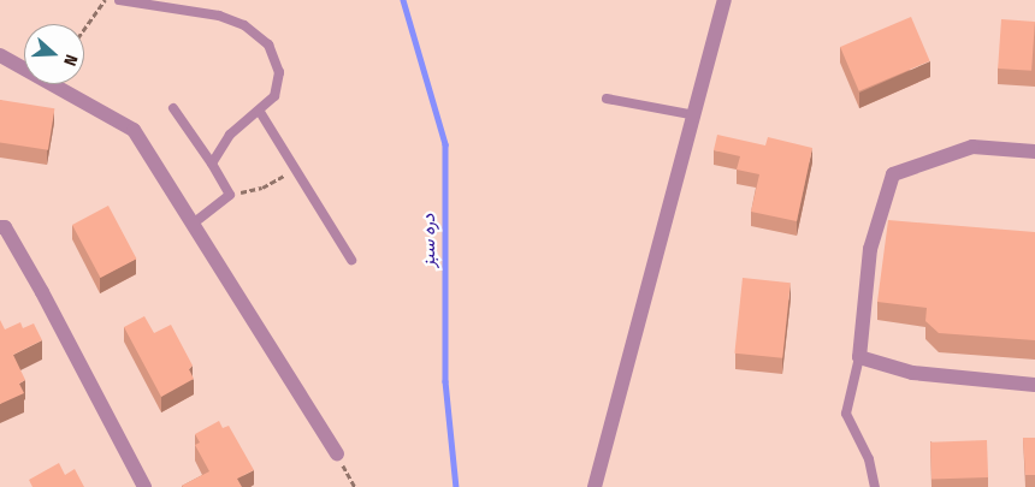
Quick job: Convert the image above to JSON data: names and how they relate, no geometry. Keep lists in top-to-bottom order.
{
  "water": ["دره سبز"],
  "north": "right"
}
